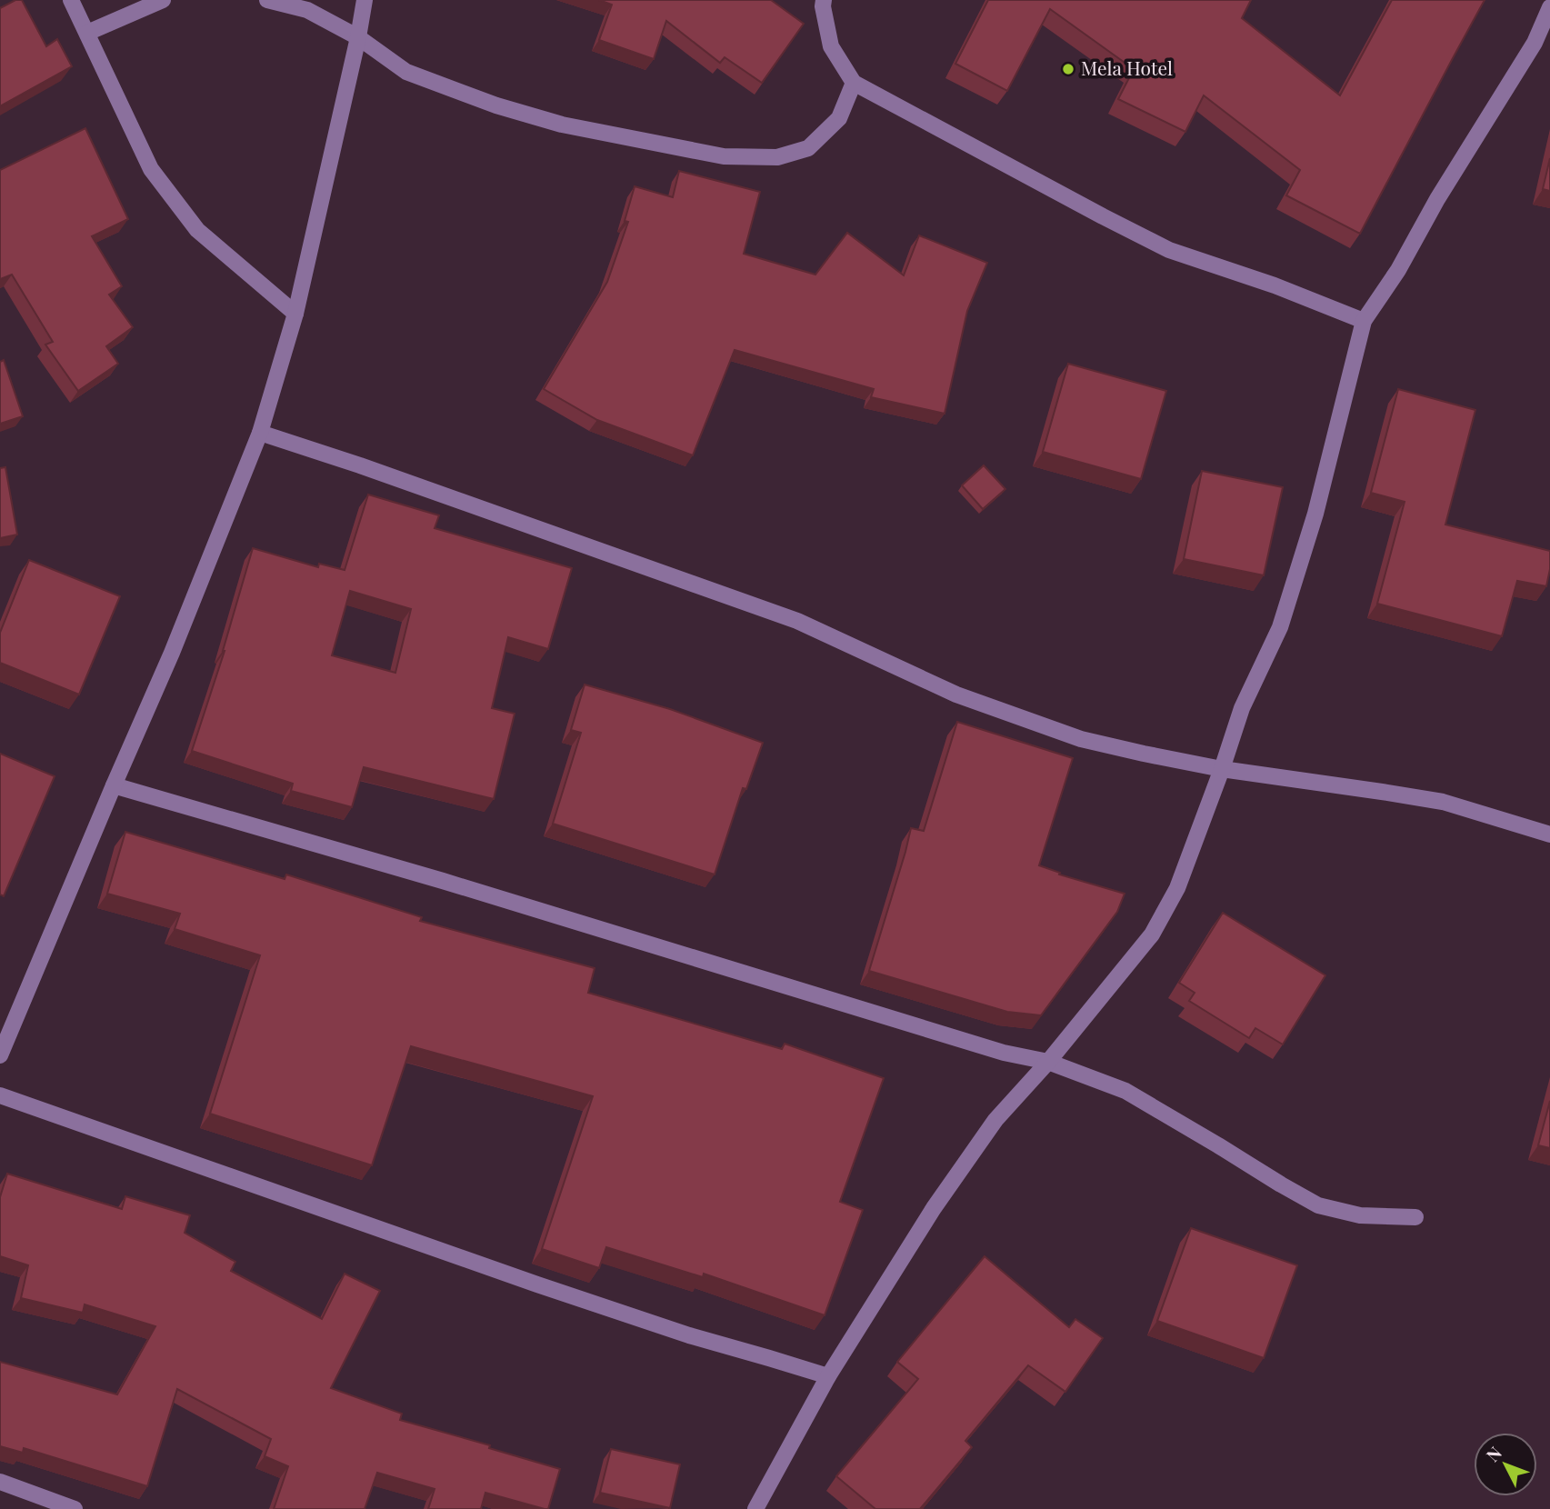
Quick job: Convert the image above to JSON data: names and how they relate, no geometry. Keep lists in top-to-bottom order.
{
  "places": ["Mela Hotel"],
  "north": "top left"
}
